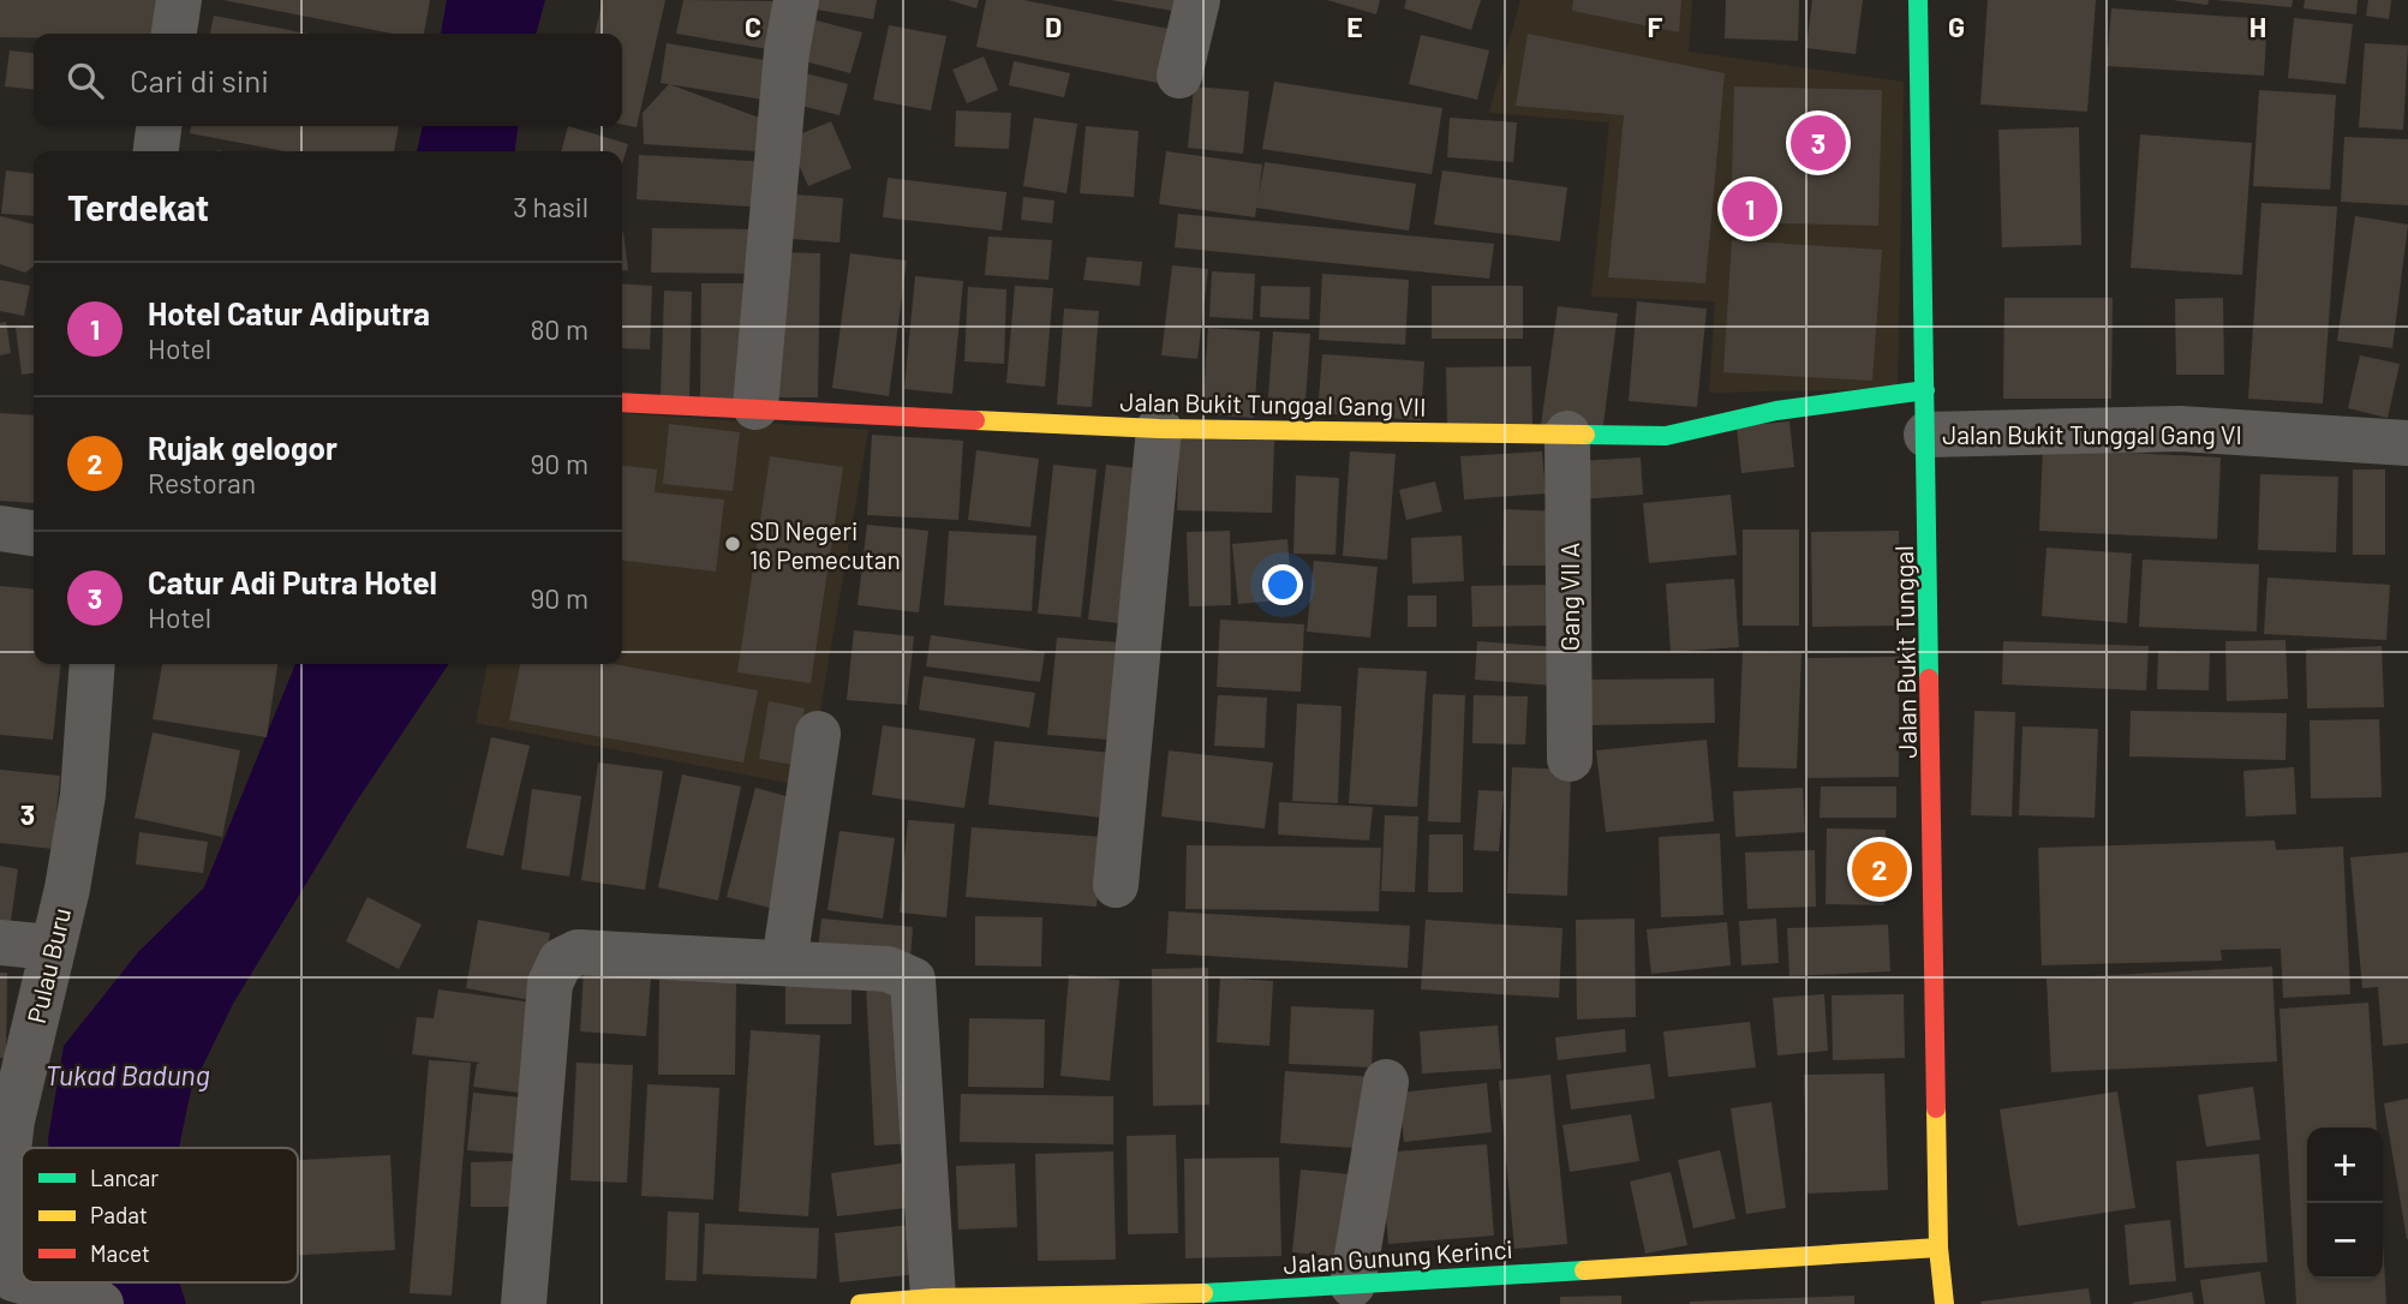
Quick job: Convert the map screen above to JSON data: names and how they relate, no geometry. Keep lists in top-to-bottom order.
{
  "streets": {
    "street": [
      "Jalan Bukit Tunggal Gang VII",
      "Jalan Bukit Tunggal Gang VI",
      "Gang VII A",
      "Jalan Bukit Tunggal",
      "Pulau Buru",
      "Jalan Gunung Kerinci"
    ]
  },
  "crossings": [
    ["Jalan Bukit Tunggal Gang VII", "Jalan Bukit Tunggal Gang VI"],
    ["Jalan Bukit Tunggal Gang VII", "Gang VII A"],
    ["Jalan Bukit Tunggal Gang VII", "Jalan Bukit Tunggal"],
    ["Jalan Bukit Tunggal Gang VI", "Jalan Bukit Tunggal"],
    ["Jalan Bukit Tunggal", "Jalan Gunung Kerinci"]
  ],
  "water": ["Tukad Badung"],
  "places": ["SD Negeri 16 Pemecutan"],
  "legend": ["Lancar", "Padat", "Macet"],
  "page": {
    "search": "Cari di sini",
    "pins": ["3", "1", "2"],
    "heading": ["Terdekat", "3 hasil"],
    "list": [
      {
        "mark": "1",
        "name": "Hotel Catur Adiputra",
        "note": "Hotel",
        "value": "80 m"
      },
      {
        "mark": "2",
        "name": "Rujak gelogor",
        "note": "Restoran",
        "value": "90 m"
      },
      {
        "mark": "3",
        "name": "Catur Adi Putra Hotel",
        "note": "Hotel",
        "value": "90 m"
      }
    ],
    "map_buttons": ["+", "−"]
  },
  "grid": {
    "columns": [
      "C",
      "D",
      "E",
      "F",
      "G",
      "H"
    ],
    "rows": ["3"]
  }
}
